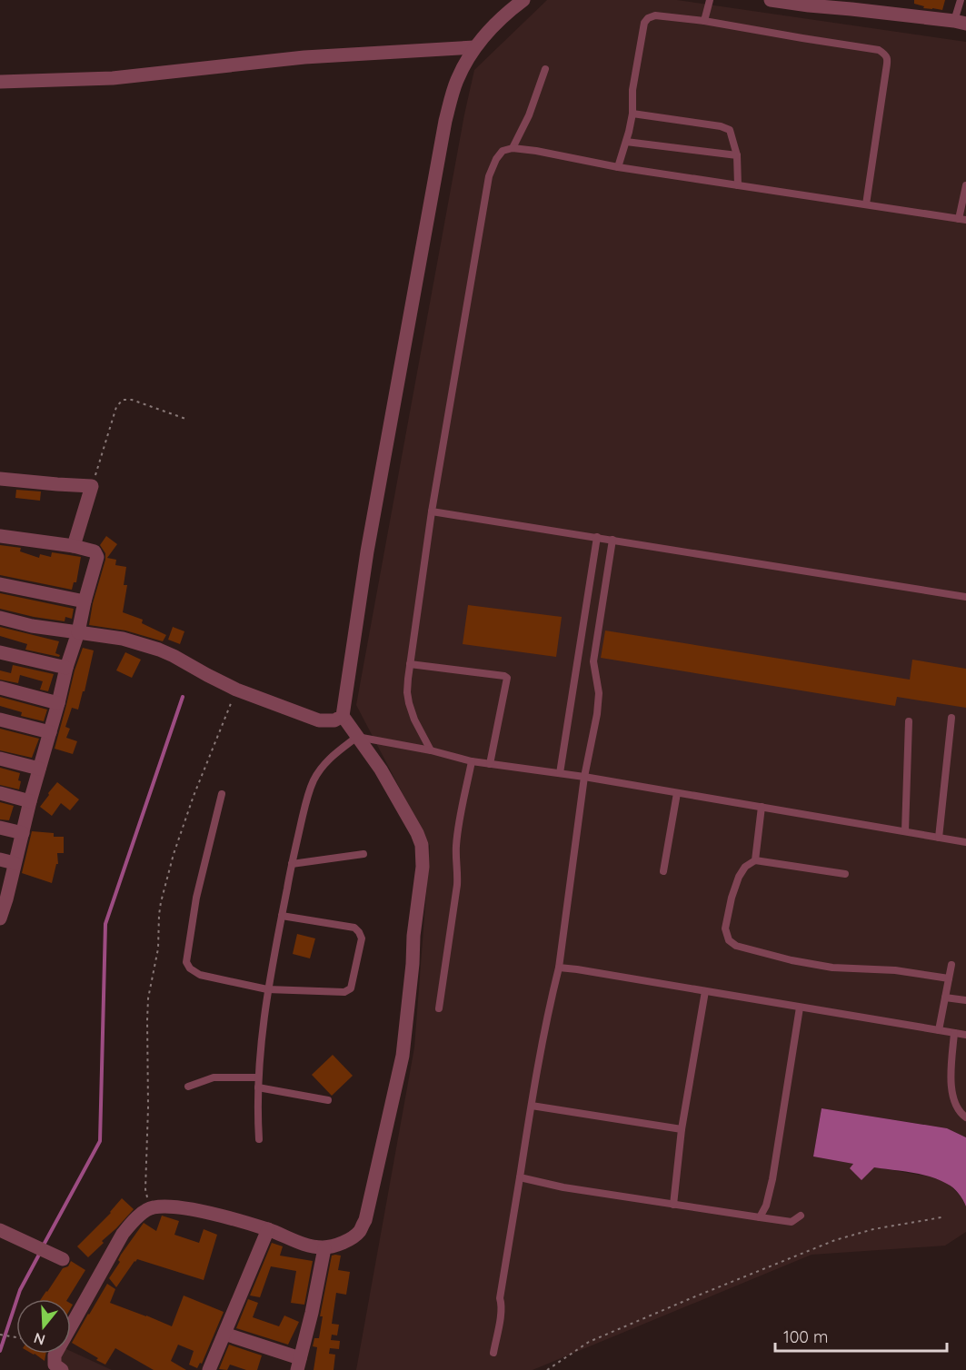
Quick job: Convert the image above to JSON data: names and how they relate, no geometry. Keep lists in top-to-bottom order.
{
  "scale_bar": "100 m",
  "north": "bottom"
}
